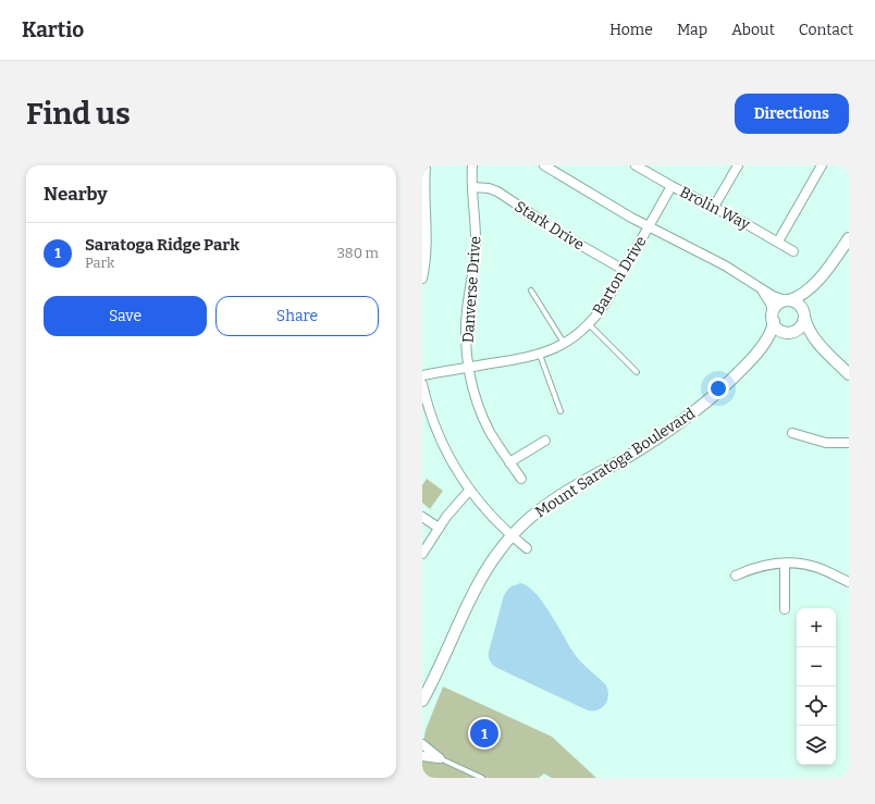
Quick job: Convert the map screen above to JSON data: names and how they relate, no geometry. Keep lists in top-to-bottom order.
{
  "streets": {
    "street": [
      "Brolin Way",
      "Stark Drive",
      "Barton Drive",
      "Danverse Drive",
      "Mount Saratoga Boulevard"
    ]
  },
  "crossings": [
    ["Brolin Way", "Barton Drive"],
    ["Stark Drive", "Barton Drive"],
    ["Stark Drive", "Danverse Drive"],
    ["Barton Drive", "Danverse Drive"]
  ],
  "page": {
    "header": "Kartio",
    "nav": [
      "Home",
      "Map",
      "About",
      "Contact"
    ],
    "buttons": [
      "Directions",
      ["Save", "Share"]
    ],
    "title": "Find us",
    "heading": "Nearby",
    "list": [
      {
        "mark": "1",
        "name": "Saratoga Ridge Park",
        "note": "Park",
        "value": "380 m"
      }
    ],
    "map_buttons": ["+", "−"],
    "pins": "1"
  }
}
